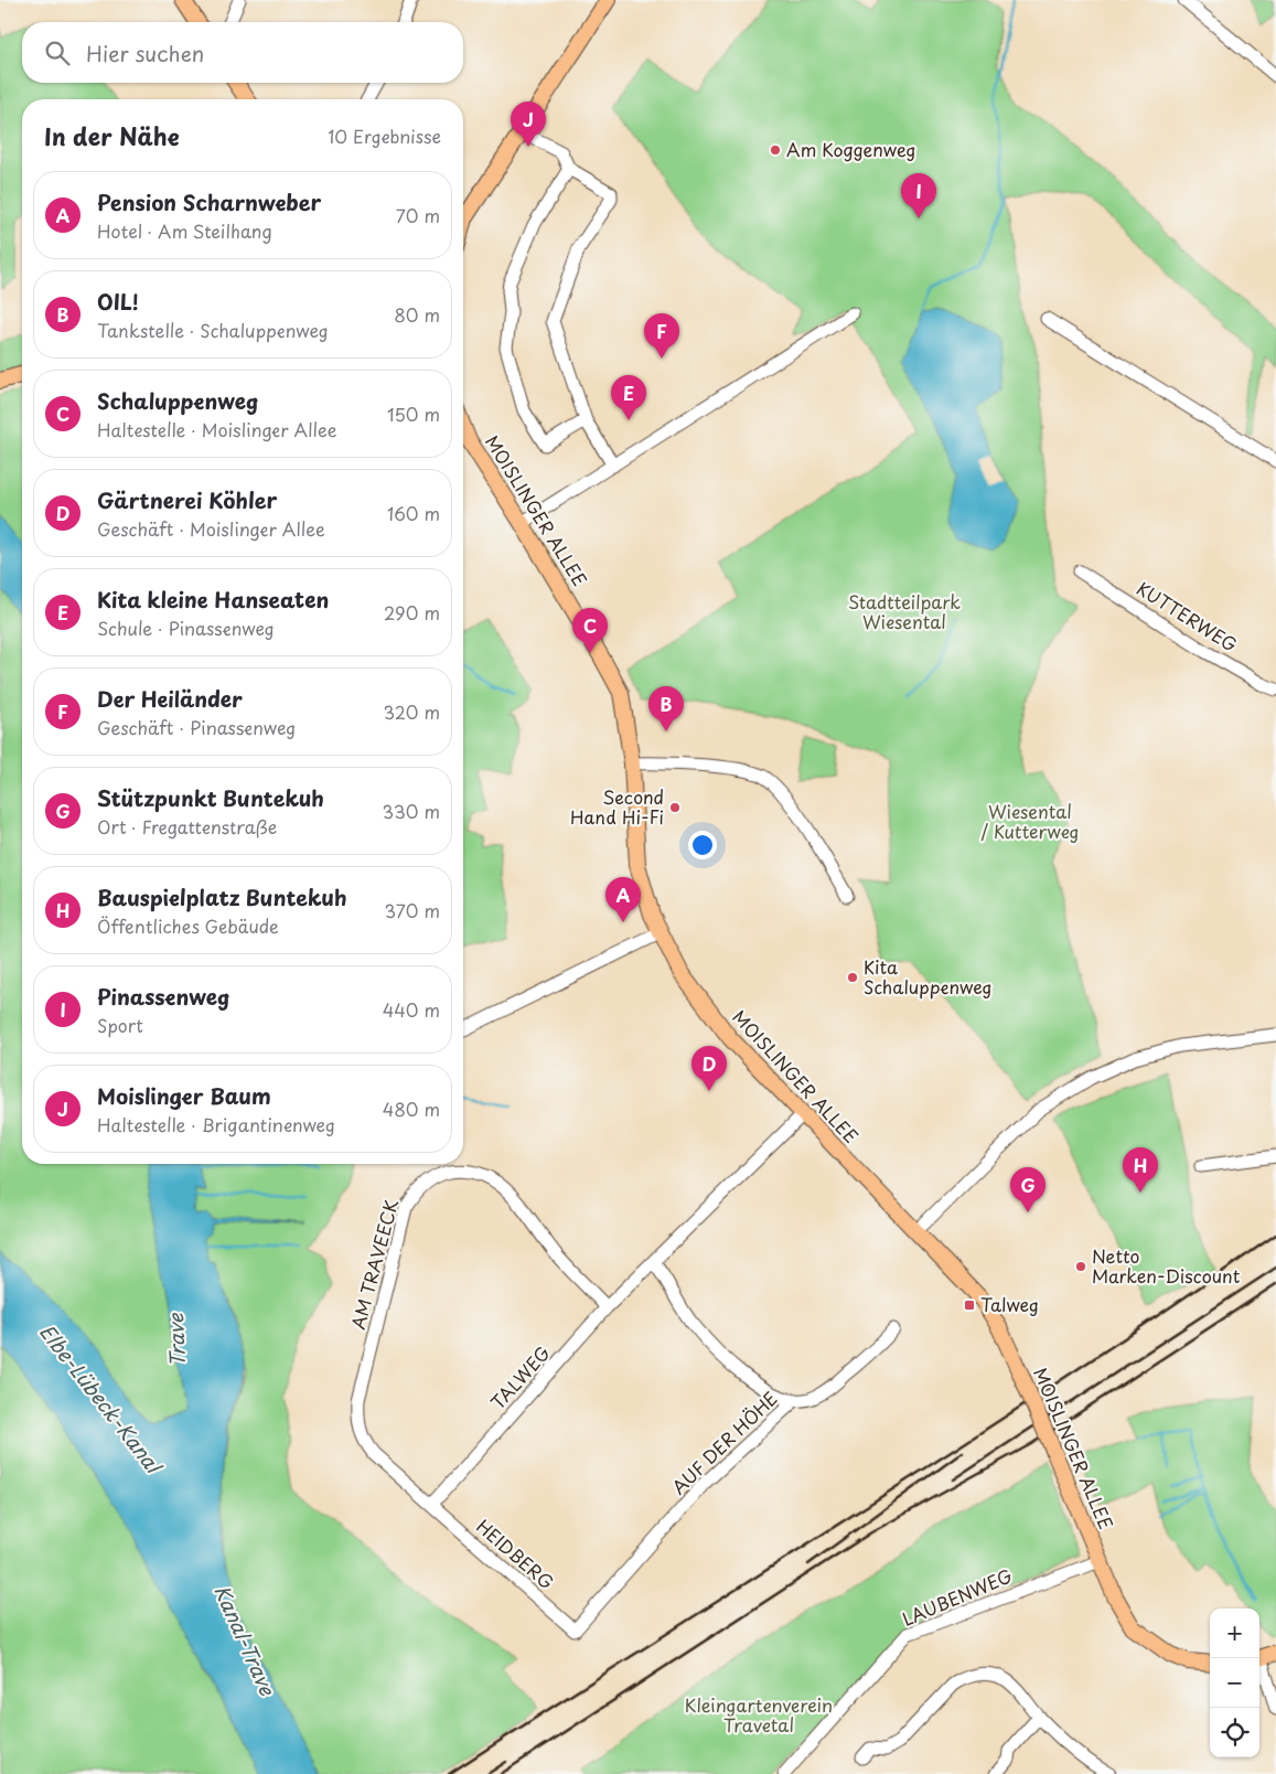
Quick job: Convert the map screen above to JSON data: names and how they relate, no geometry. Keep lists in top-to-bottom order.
{
  "streets": {
    "main road": ["MOISLINGER ALLEE"],
    "street": [
      "KUTTERWEG",
      "AM TRAVEECK",
      "TALWEG",
      "AUF DER HÖHE",
      "HEIDBERG",
      "LAUBENWEG"
    ]
  },
  "crossings": [
    ["MOISLINGER ALLEE", "TALWEG"],
    ["MOISLINGER ALLEE", "LAUBENWEG"],
    ["AM TRAVEECK", "TALWEG"],
    ["AM TRAVEECK", "HEIDBERG"],
    ["TALWEG", "HEIDBERG"],
    ["AUF DER HÖHE", "HEIDBERG"]
  ],
  "water": ["Trave", "Elbe-Lübeck-Kanal", "Kanal-Trave"],
  "parks": ["Stadtteilpark Wiesental", "Wiesental / Kutterweg", "Kleingartenverein Travetal"],
  "places": {
    "other": [
      "Am Koggenweg",
      "Second Hand Hi-Fi",
      "Kita Schaluppenweg",
      "Netto Marken-Discount"
    ],
    "transit": ["Talweg"]
  },
  "page": {
    "search": "Hier suchen",
    "heading": ["In der Nähe", "10 Ergebnisse"],
    "pins": [
      "J",
      "I",
      "F",
      "E",
      "C",
      "B",
      "A",
      "D",
      "H",
      "G"
    ],
    "list": [
      {
        "mark": "A",
        "name": "Pension Scharnweber",
        "note": "Hotel · Am Steilhang",
        "value": "70 m"
      },
      {
        "mark": "B",
        "name": "OIL!",
        "note": "Tankstelle · Schaluppenweg",
        "value": "80 m"
      },
      {
        "mark": "C",
        "name": "Schaluppenweg",
        "note": "Haltestelle · Moislinger Allee",
        "value": "150 m"
      },
      {
        "mark": "D",
        "name": "Gärtnerei Köhler",
        "note": "Geschäft · Moislinger Allee",
        "value": "160 m"
      },
      {
        "mark": "E",
        "name": "Kita kleine Hanseaten",
        "note": "Schule · Pinassenweg",
        "value": "290 m"
      },
      {
        "mark": "F",
        "name": "Der Heiländer",
        "note": "Geschäft · Pinassenweg",
        "value": "320 m"
      },
      {
        "mark": "G",
        "name": "Stützpunkt Buntekuh",
        "note": "Ort · Fregattenstraße",
        "value": "330 m"
      },
      {
        "mark": "H",
        "name": "Bauspielplatz Buntekuh",
        "note": "Öffentliches Gebäude",
        "value": "370 m"
      },
      {
        "mark": "I",
        "name": "Pinassenweg",
        "note": "Sport",
        "value": "440 m"
      },
      {
        "mark": "J",
        "name": "Moislinger Baum",
        "note": "Haltestelle · Brigantinenweg",
        "value": "480 m"
      }
    ],
    "map_buttons": ["+", "−"]
  }
}
